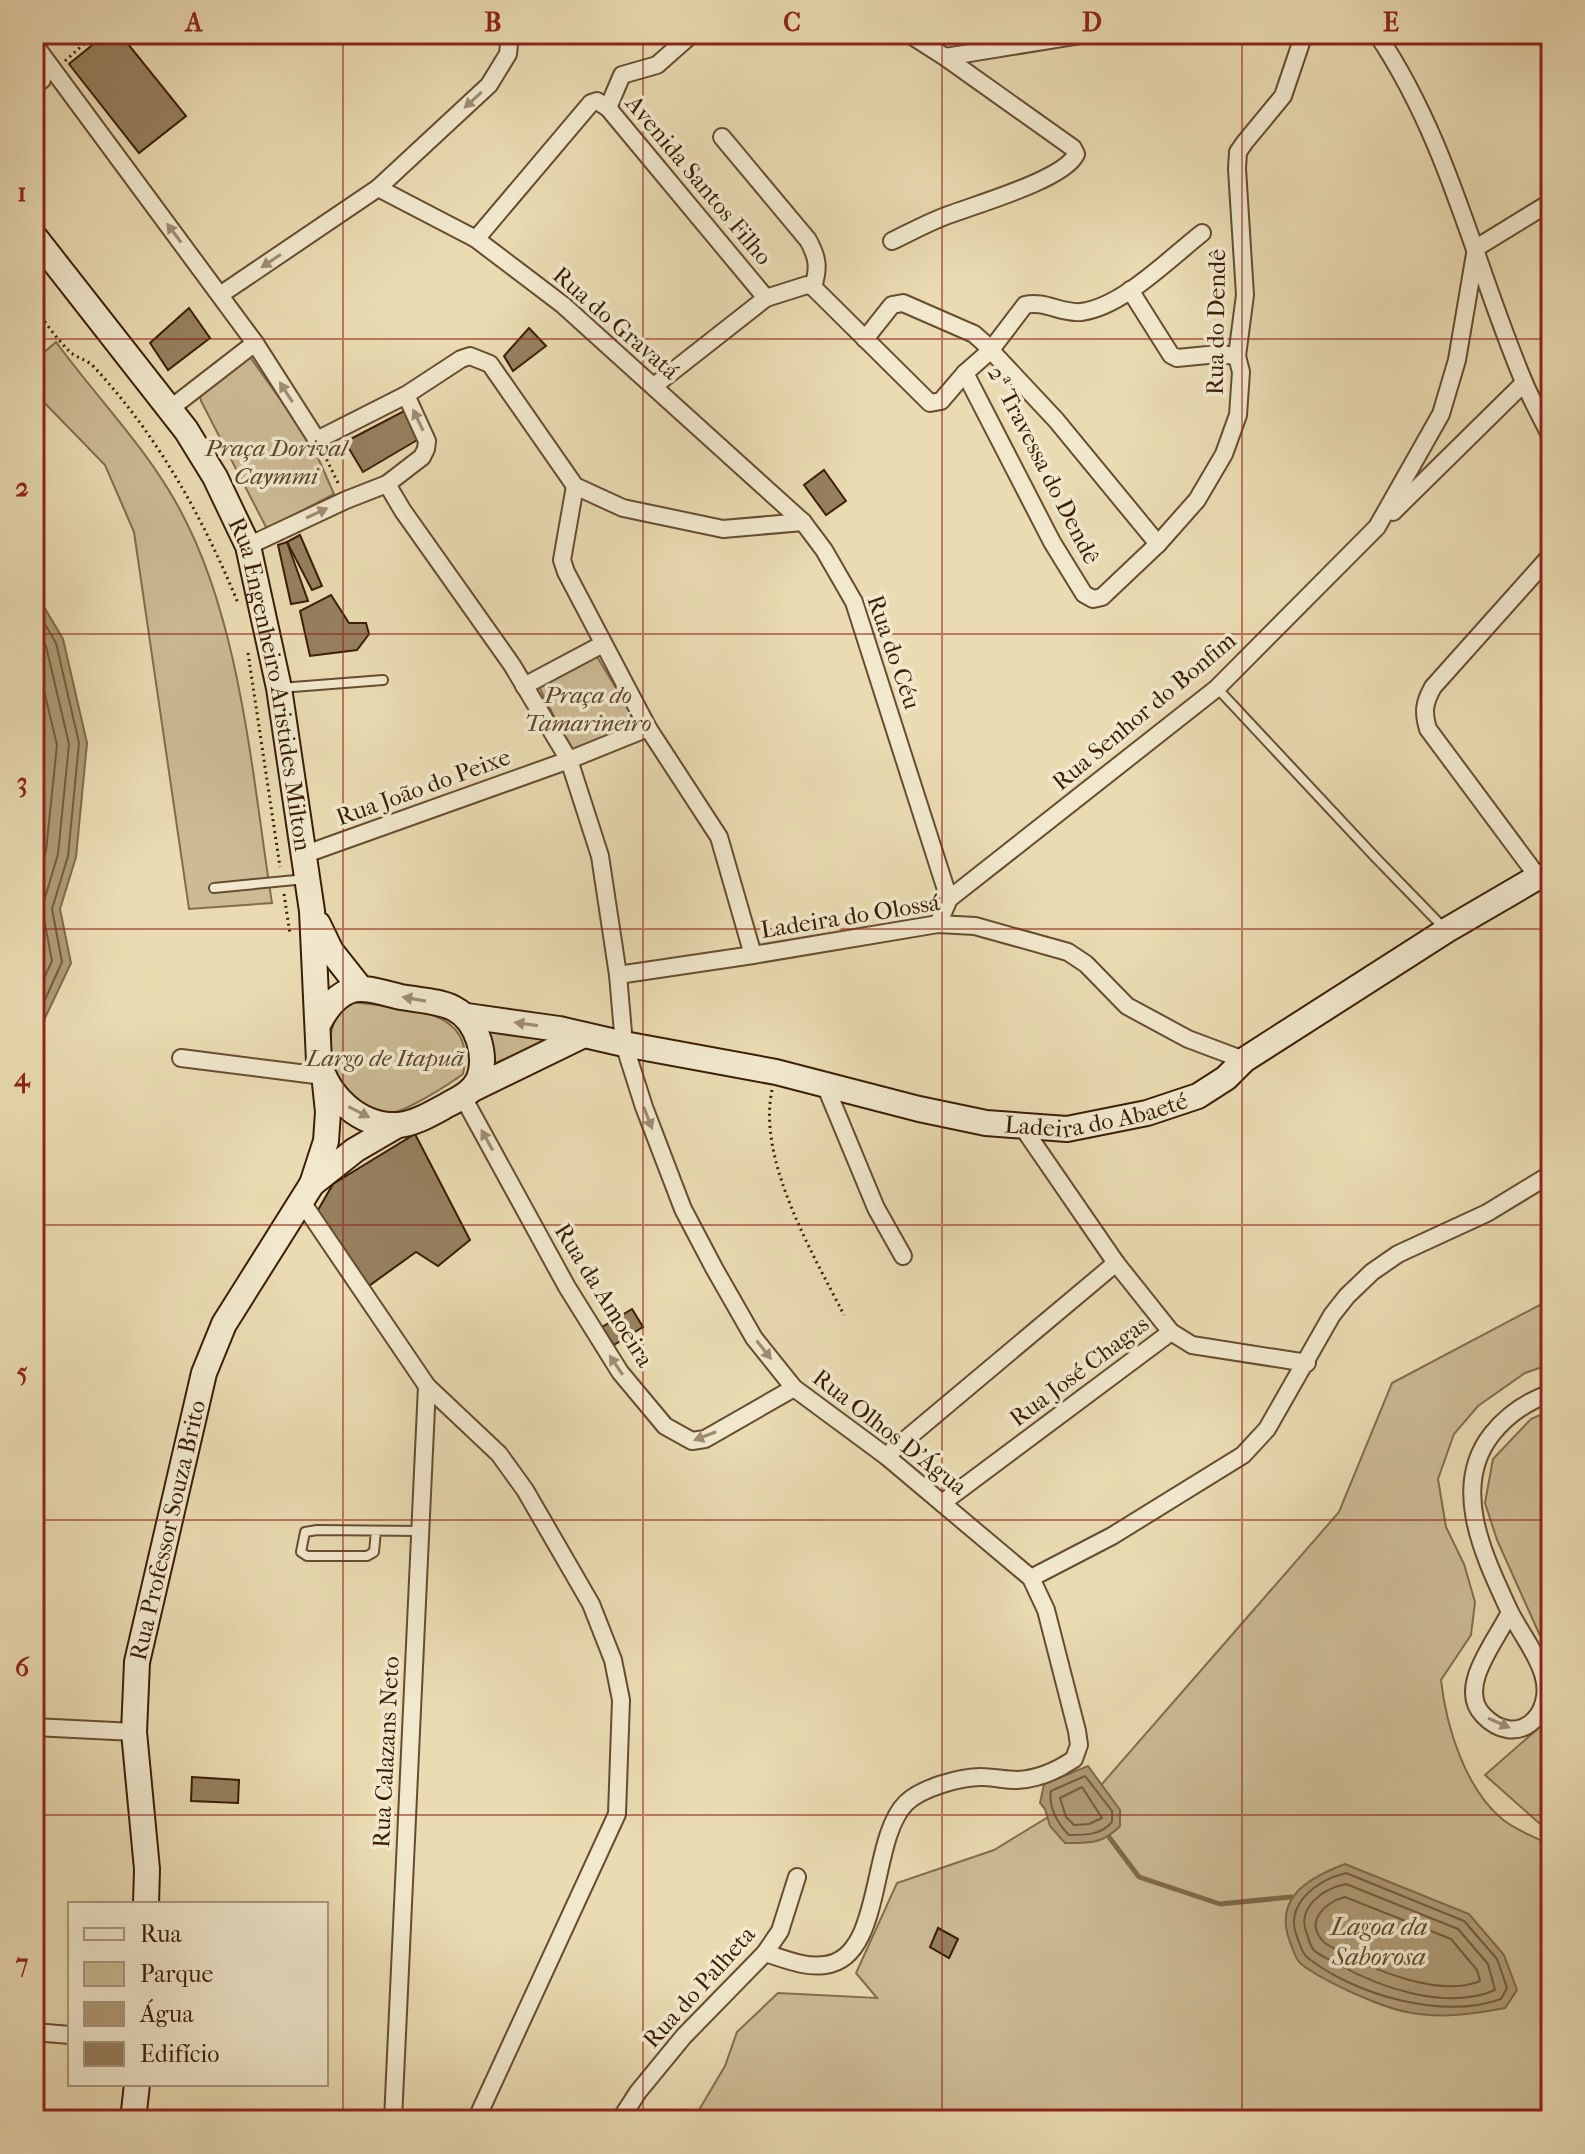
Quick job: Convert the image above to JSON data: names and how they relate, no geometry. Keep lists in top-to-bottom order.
{
  "streets": {
    "main road": ["Rua Engenheiro Aristides Milton", "Ladeira do Abaeté", "Rua Professor Souza Brito"],
    "street": [
      "Avenida Santos Filho",
      "Rua do Dendê",
      "Rua do Gravatá",
      "2ª Travessa do Dendê",
      "Rua do Céu",
      "Rua Senhor do Bonfim",
      "Rua João do Peixe",
      "Ladeira do Olossá",
      "Rua da Amoeira",
      "Rua José Chagas",
      "Rua Olhos D'Água",
      "Rua Calazans Neto",
      "Rua do Palheta"
    ]
  },
  "crossings": [
    ["Avenida Santos Filho", "Rua do Gravatá"],
    ["Rua do Dendê", "2ª Travessa do Dendê"],
    ["Rua do Gravatá", "Rua do Céu"],
    ["Rua do Céu", "Rua Senhor do Bonfim"],
    ["Rua Engenheiro Aristides Milton", "Rua João do Peixe"],
    ["Rua Engenheiro Aristides Milton", "Ladeira do Abaeté"],
    ["Rua Engenheiro Aristides Milton", "Rua da Amoeira"],
    ["Rua Engenheiro Aristides Milton", "Rua Professor Souza Brito"],
    ["Rua Senhor do Bonfim", "Ladeira do Olossá"],
    ["Rua João do Peixe", "Rua Olhos D'Água"],
    ["Ladeira do Olossá", "Ladeira do Abaeté"],
    ["Ladeira do Olossá", "Rua Olhos D'Água"],
    ["Ladeira do Abaeté", "Rua da Amoeira"],
    ["Ladeira do Abaeté", "Rua Olhos D'Água"],
    ["Ladeira do Abaeté", "Rua Professor Souza Brito"],
    ["Rua da Amoeira", "Rua Olhos D'Água"],
    ["Rua da Amoeira", "Rua Professor Souza Brito"],
    ["Rua José Chagas", "Rua Olhos D'Água"]
  ],
  "one_way": ["Rua da Amoeira"],
  "water": ["Lagoa da Saborosa"],
  "parks": ["Praça Dorival Caymmi", "Praça do Tamarineiro", "Largo de Itapuã"],
  "legend": [
    "Rua",
    "Parque",
    "Água",
    "Edifício"
  ],
  "grid": {
    "columns": [
      "A",
      "B",
      "C",
      "D",
      "E"
    ],
    "rows": [
      "1",
      "2",
      "3",
      "4",
      "5",
      "6",
      "7"
    ]
  }
}
